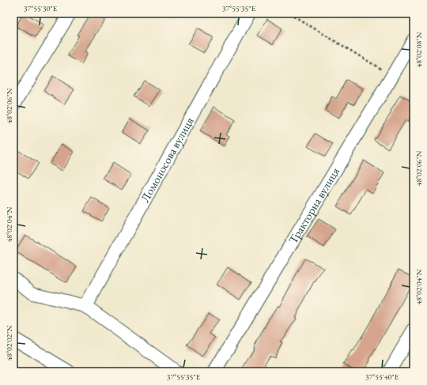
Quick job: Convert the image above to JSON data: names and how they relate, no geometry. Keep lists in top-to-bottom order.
{
  "streets": {
    "street": ["Ломоносова вулиця", "Тракторна вулиця"]
  },
  "coordinates": [
    "37°55'30\"E",
    "37°55'35\"E",
    "48°02'08\"N",
    "48°02'06\"N",
    "48°02'04\"N",
    "48°02'02\"N",
    "37°55'40\"E"
  ]
}
